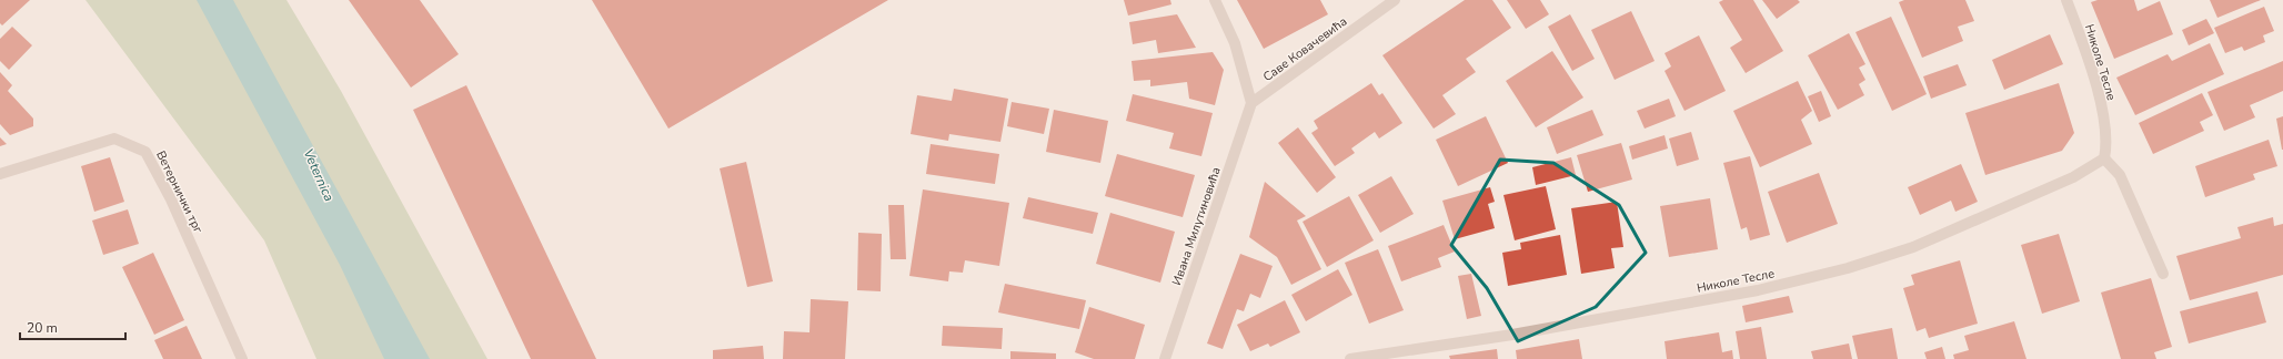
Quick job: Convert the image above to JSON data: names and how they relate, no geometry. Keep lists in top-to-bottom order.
{
  "streets": {
    "street": [
      "Саве Ковачевића",
      "Николе Тесле",
      "Ветернички трг",
      "Ивана Милутиновића"
    ]
  },
  "crossings": [
    ["Саве Ковачевића", "Ивана Милутиновића"]
  ],
  "water": ["Veternica"],
  "scale_bar": "20 m"
}
